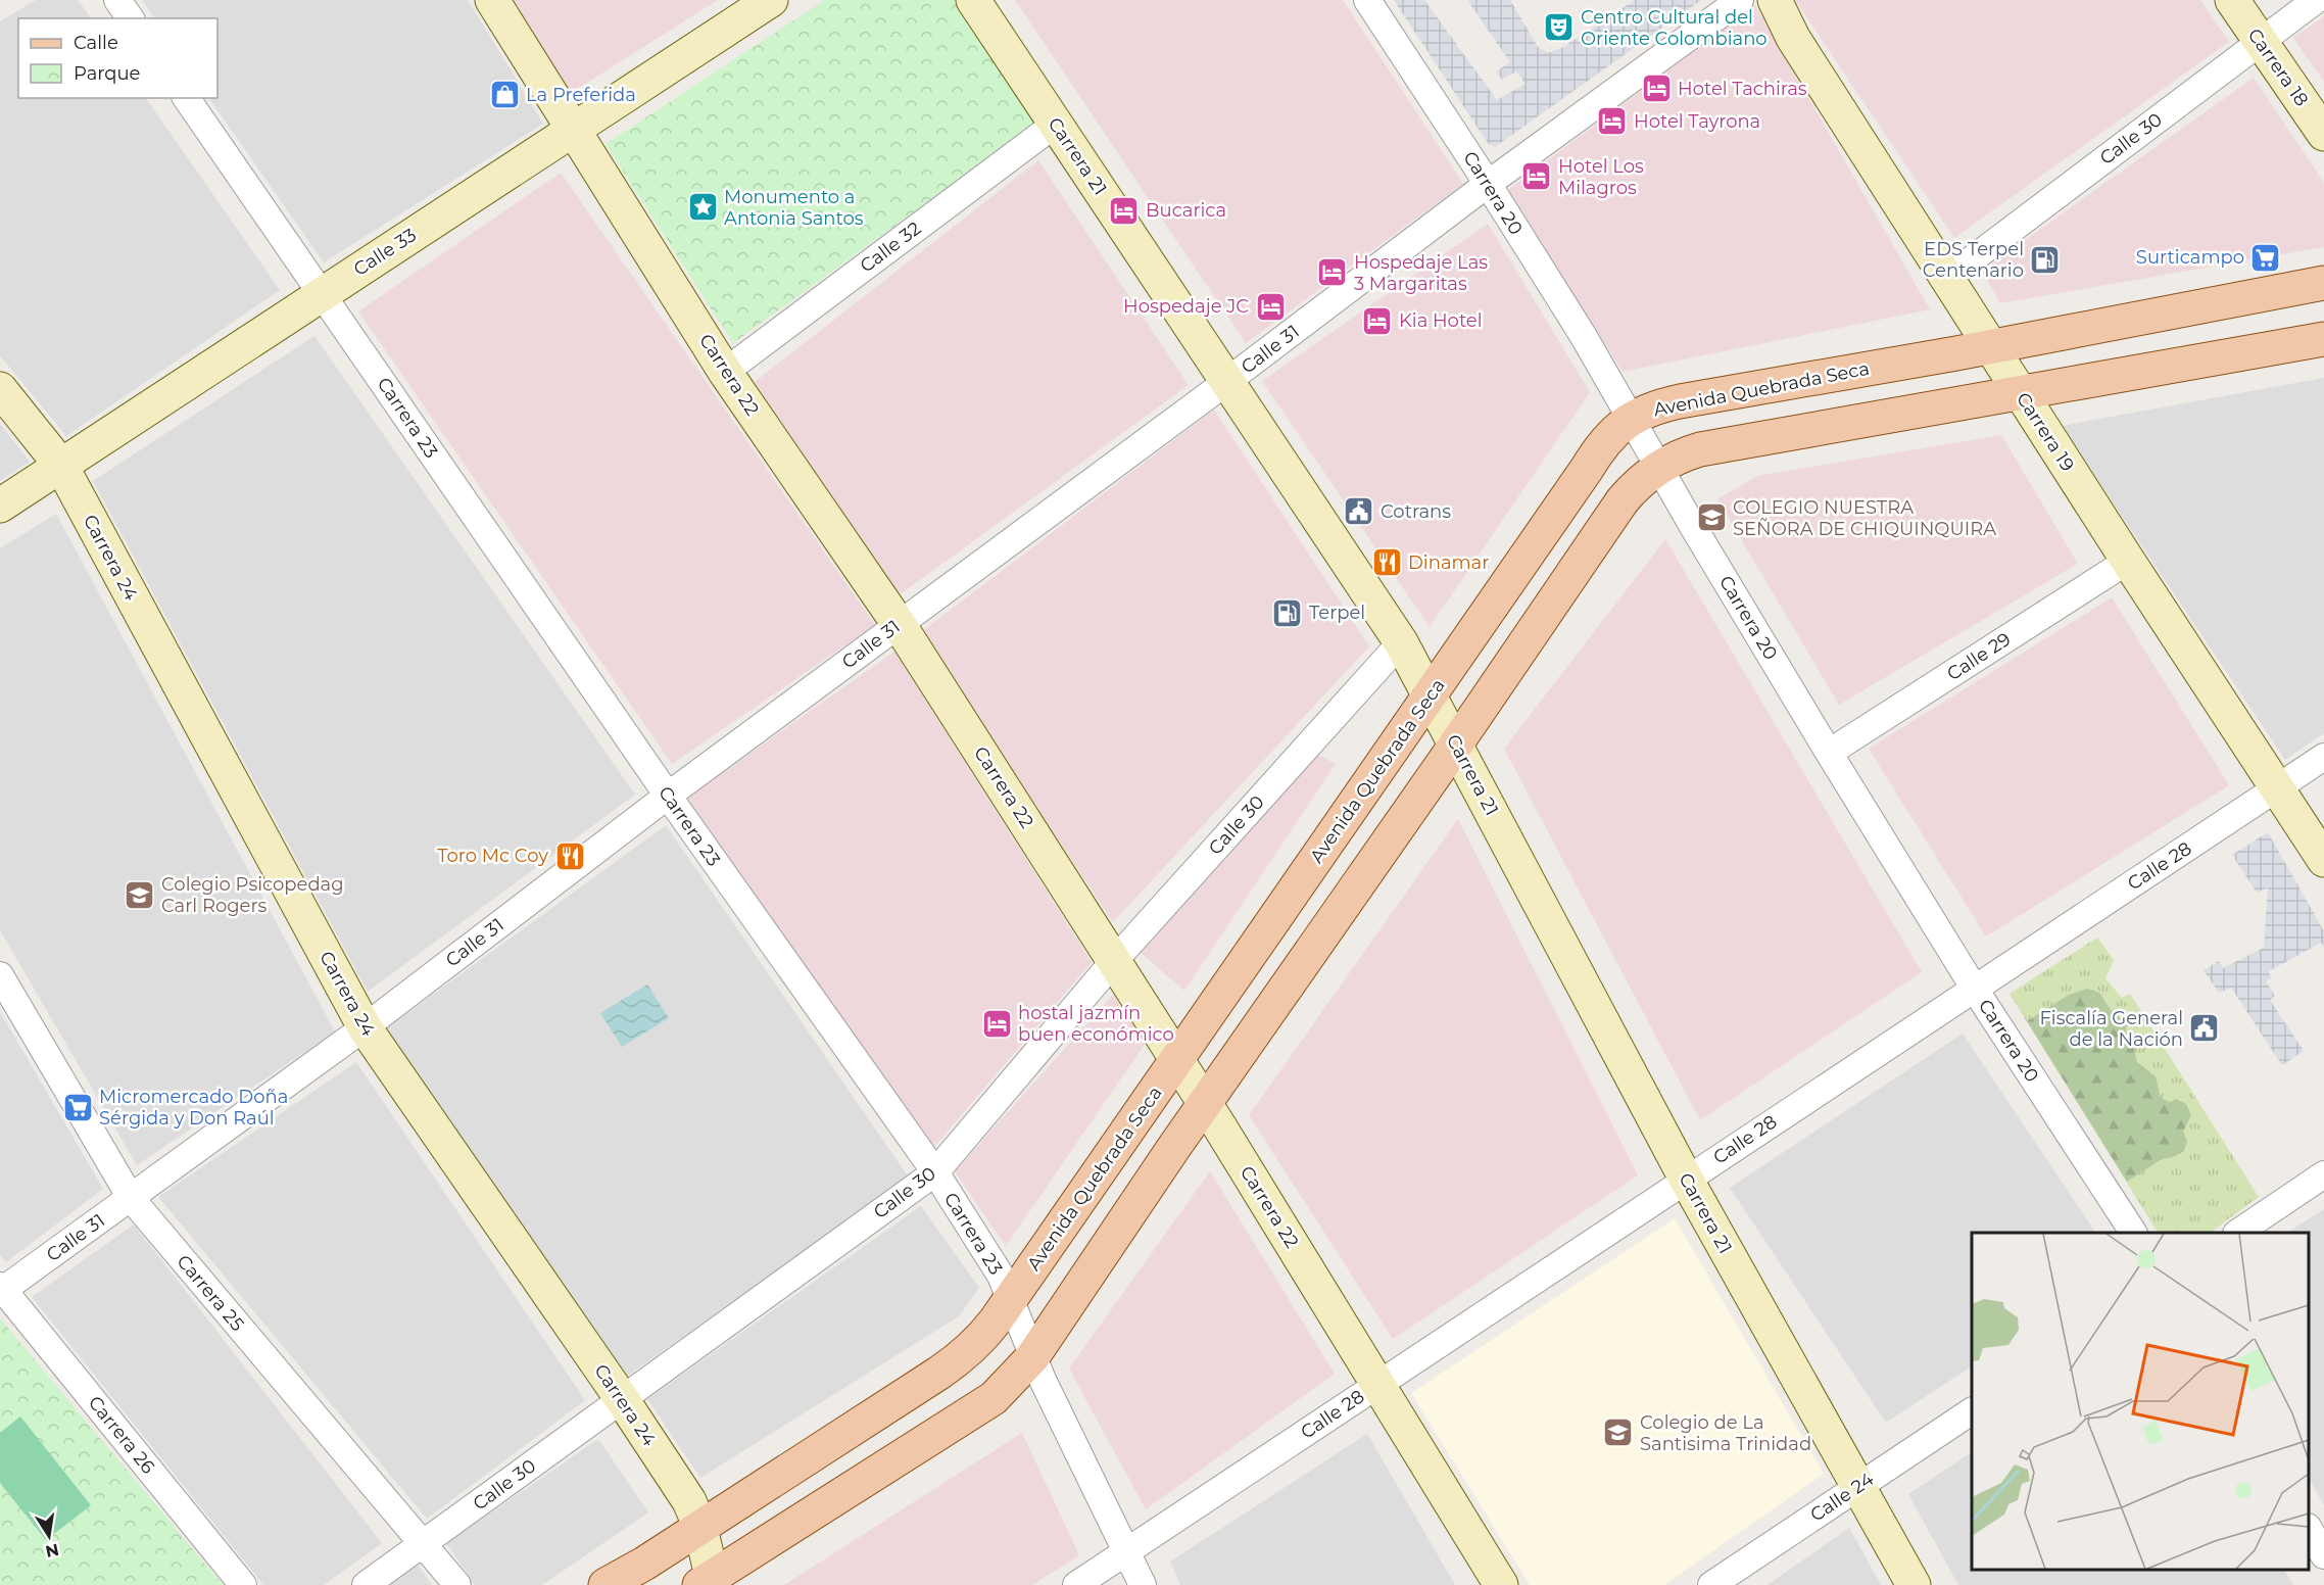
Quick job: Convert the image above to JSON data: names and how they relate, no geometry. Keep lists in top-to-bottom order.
{
  "streets": {
    "main road": ["Avenida Quebrada Seca"],
    "street": [
      "Carrera 18",
      "Calle 30",
      "Carrera 21",
      "Carrera 20",
      "Calle 32",
      "Calle 33",
      "Calle 31",
      "Carrera 22",
      "Carrera 23",
      "Carrera 19",
      "Carrera 24",
      "Calle 29",
      "Calle 28",
      "Carrera 25",
      "Carrera 26",
      "Calle 24"
    ]
  },
  "crossings": [
    ["Carrera 18", "Calle 30"],
    ["Calle 30", "Carrera 21"],
    ["Calle 30", "Carrera 22"],
    ["Calle 30", "Carrera 23"],
    ["Calle 30", "Carrera 19"],
    ["Calle 30", "Carrera 24"],
    ["Calle 30", "Carrera 25"],
    ["Carrera 21", "Calle 32"],
    ["Carrera 21", "Calle 31"],
    ["Carrera 21", "Avenida Quebrada Seca"],
    ["Carrera 21", "Calle 28"],
    ["Carrera 21", "Calle 24"],
    ["Carrera 20", "Calle 31"],
    ["Carrera 20", "Avenida Quebrada Seca"],
    ["Carrera 20", "Calle 29"],
    ["Carrera 20", "Calle 28"],
    ["Calle 32", "Carrera 22"],
    ["Calle 33", "Carrera 22"],
    ["Calle 33", "Carrera 23"],
    ["Calle 33", "Carrera 24"],
    ["Calle 31", "Carrera 22"],
    ["Calle 31", "Carrera 23"],
    ["Calle 31", "Carrera 24"],
    ["Calle 31", "Carrera 25"],
    ["Calle 31", "Carrera 26"],
    ["Carrera 22", "Avenida Quebrada Seca"],
    ["Carrera 22", "Calle 28"],
    ["Avenida Quebrada Seca", "Carrera 23"],
    ["Avenida Quebrada Seca", "Carrera 19"],
    ["Avenida Quebrada Seca", "Carrera 24"],
    ["Carrera 23", "Calle 28"],
    ["Carrera 19", "Calle 29"],
    ["Carrera 19", "Calle 28"]
  ],
  "places": {
    "theatre": ["Centro Cultural del Oriente Colombiano"],
    "hotel": [
      "Hotel Tachiras",
      "Hotel Tayrona",
      "Hotel Los Milagros",
      "Bucarica",
      "Hospedaje Las 3 Margaritas",
      "Hospedaje JC",
      "Kia Hotel",
      "hostal jazmín buen económico"
    ],
    "shop": ["La Preferida"],
    "place": ["Monumento a Antonia Santos"],
    "supermarket": ["Surticampo", "Micromercado Doña Sérgida y Don Raúl"],
    "fuel station": ["EDS Terpel Centenario", "Terpel"],
    "public building": ["Cotrans", "Fiscalía General de la Nación"],
    "school or university": ["COLEGIO NUESTRA SEÑORA DE CHIQUINQUIRA", "Colegio Psicopedag Carl Rogers", "Colegio de La Santisima Trinidad"],
    "restaurant": ["Dinamar", "Toro Mc Coy"]
  },
  "legend": ["Calle", "Parque"],
  "north": "bottom"
}
